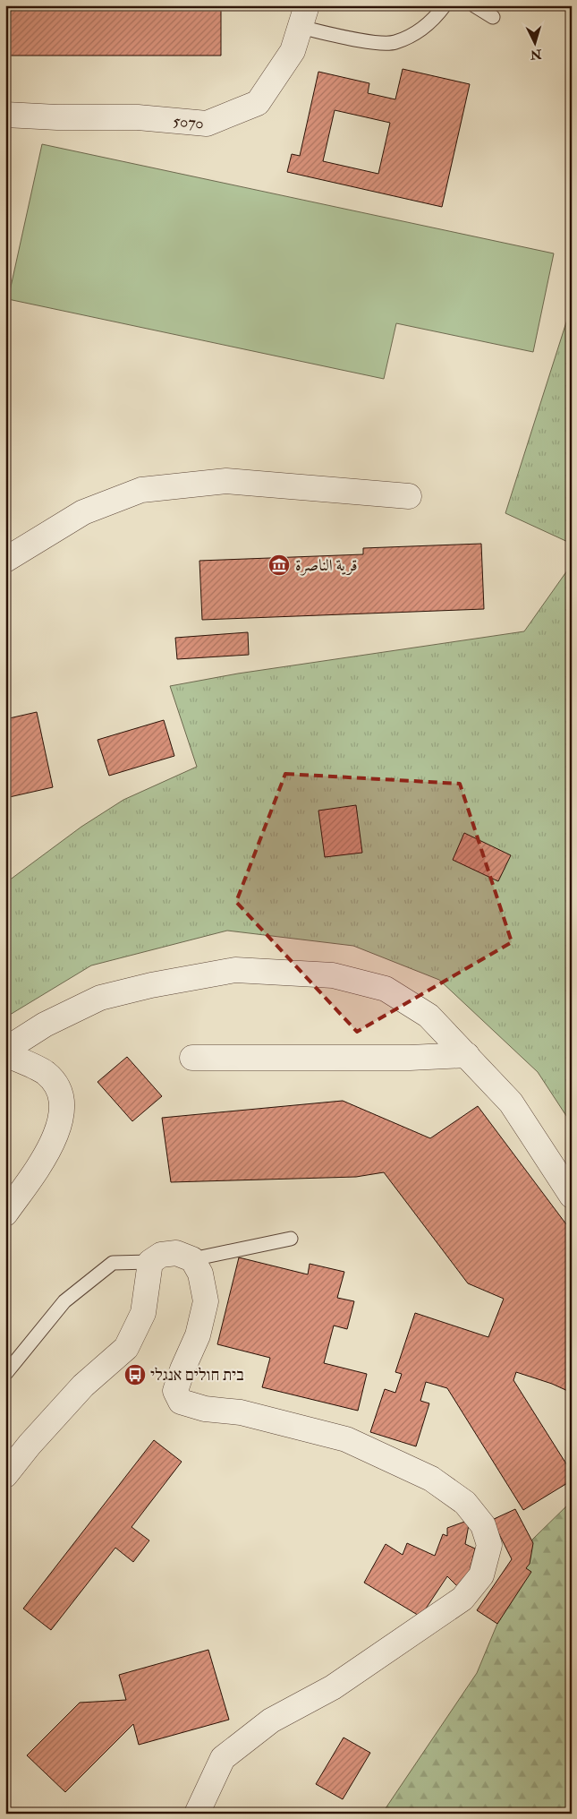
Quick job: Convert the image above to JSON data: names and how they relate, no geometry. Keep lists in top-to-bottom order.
{
  "streets": {
    "street": ["5070"]
  },
  "places": {
    "museum": ["قرية الناصرة"],
    "bus stop": ["בית חולים אנגלי"]
  },
  "north": "bottom"
}
